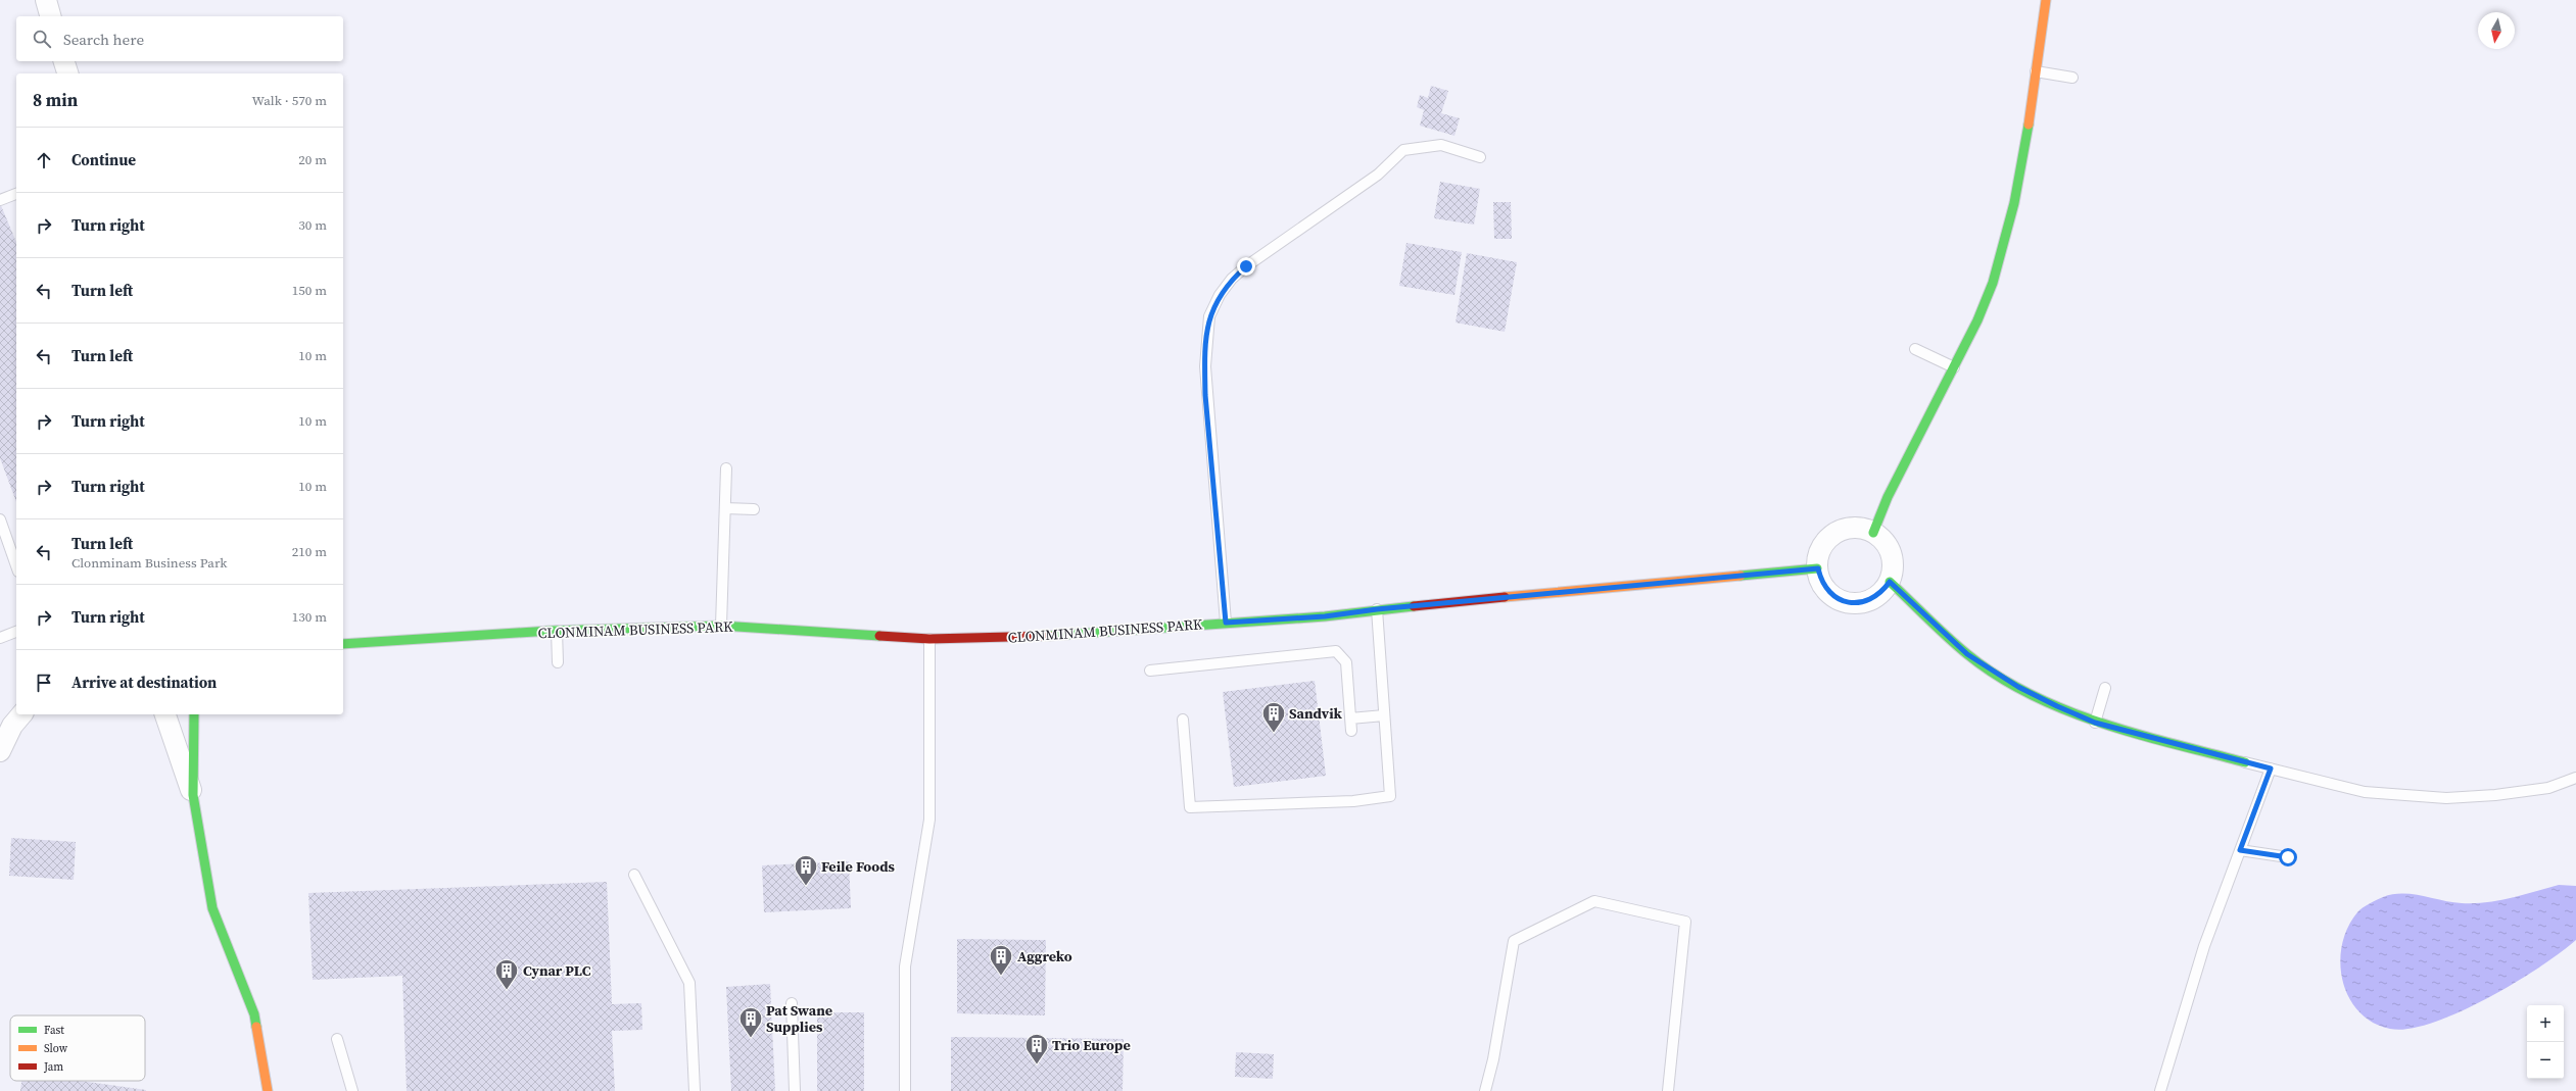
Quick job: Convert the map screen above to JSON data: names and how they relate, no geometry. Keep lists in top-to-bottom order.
{
  "streets": {
    "street": ["CLONMINAM BUSINESS PARK"]
  },
  "places": {
    "building": [
      "Sandvik",
      "Feile Foods",
      "Aggreko",
      "Cynar PLC",
      "Pat Swane Supplies",
      "Trio Europe"
    ]
  },
  "legend": ["Fast", "Slow", "Jam"],
  "north": "bottom",
  "page": {
    "search": "Search here",
    "heading": ["8 min", "Walk · 570 m"],
    "list": [
      ["Continue", "20 m"],
      ["Turn right", "30 m"],
      ["Turn left", "150 m"],
      ["Turn left", "10 m"],
      ["Turn right", "10 m"],
      ["Turn right", "10 m"],
      ["Turn left", "Clonminam Business Park", "210 m"],
      ["Turn right", "130 m"],
      "Arrive at destination"
    ],
    "map_buttons": ["+", "−"]
  }
}
